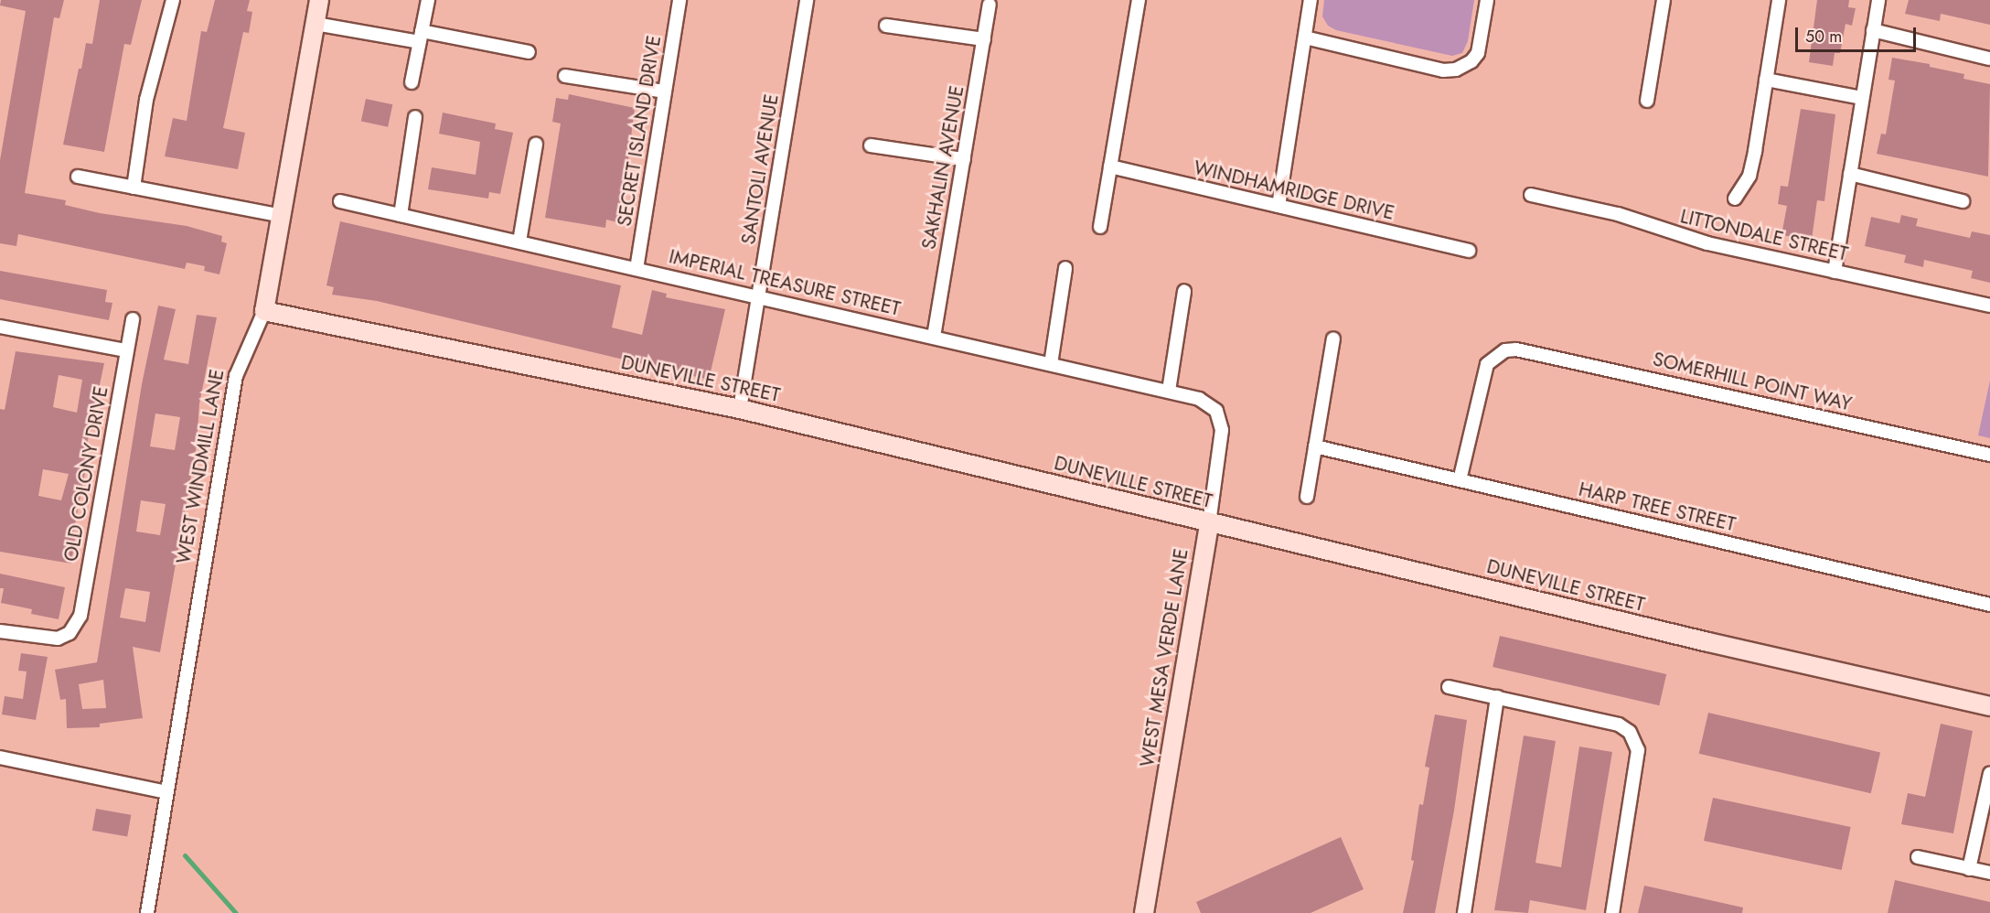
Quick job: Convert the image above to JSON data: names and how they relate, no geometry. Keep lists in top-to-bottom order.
{
  "streets": {
    "street": [
      "SECRET ISLAND DRIVE",
      "SAKHALIN AVENUE",
      "SANTOLI AVENUE",
      "WINDHAMRIDGE DRIVE",
      "LITTONDALE STREET",
      "IMPERIAL TREASURE STREET",
      "DUNEVILLE STREET",
      "SOMERHILL POINT WAY",
      "WEST WINDMILL LANE",
      "OLD COLONY DRIVE",
      "HARP TREE STREET",
      "WEST MESA VERDE LANE"
    ]
  },
  "crossings": [
    ["SECRET ISLAND DRIVE", "IMPERIAL TREASURE STREET"],
    ["SAKHALIN AVENUE", "IMPERIAL TREASURE STREET"],
    ["SANTOLI AVENUE", "IMPERIAL TREASURE STREET"],
    ["SANTOLI AVENUE", "DUNEVILLE STREET"],
    ["IMPERIAL TREASURE STREET", "WEST MESA VERDE LANE"],
    ["DUNEVILLE STREET", "WEST WINDMILL LANE"],
    ["DUNEVILLE STREET", "WEST MESA VERDE LANE"],
    ["SOMERHILL POINT WAY", "HARP TREE STREET"]
  ],
  "scale_bar": "50 m"
}
